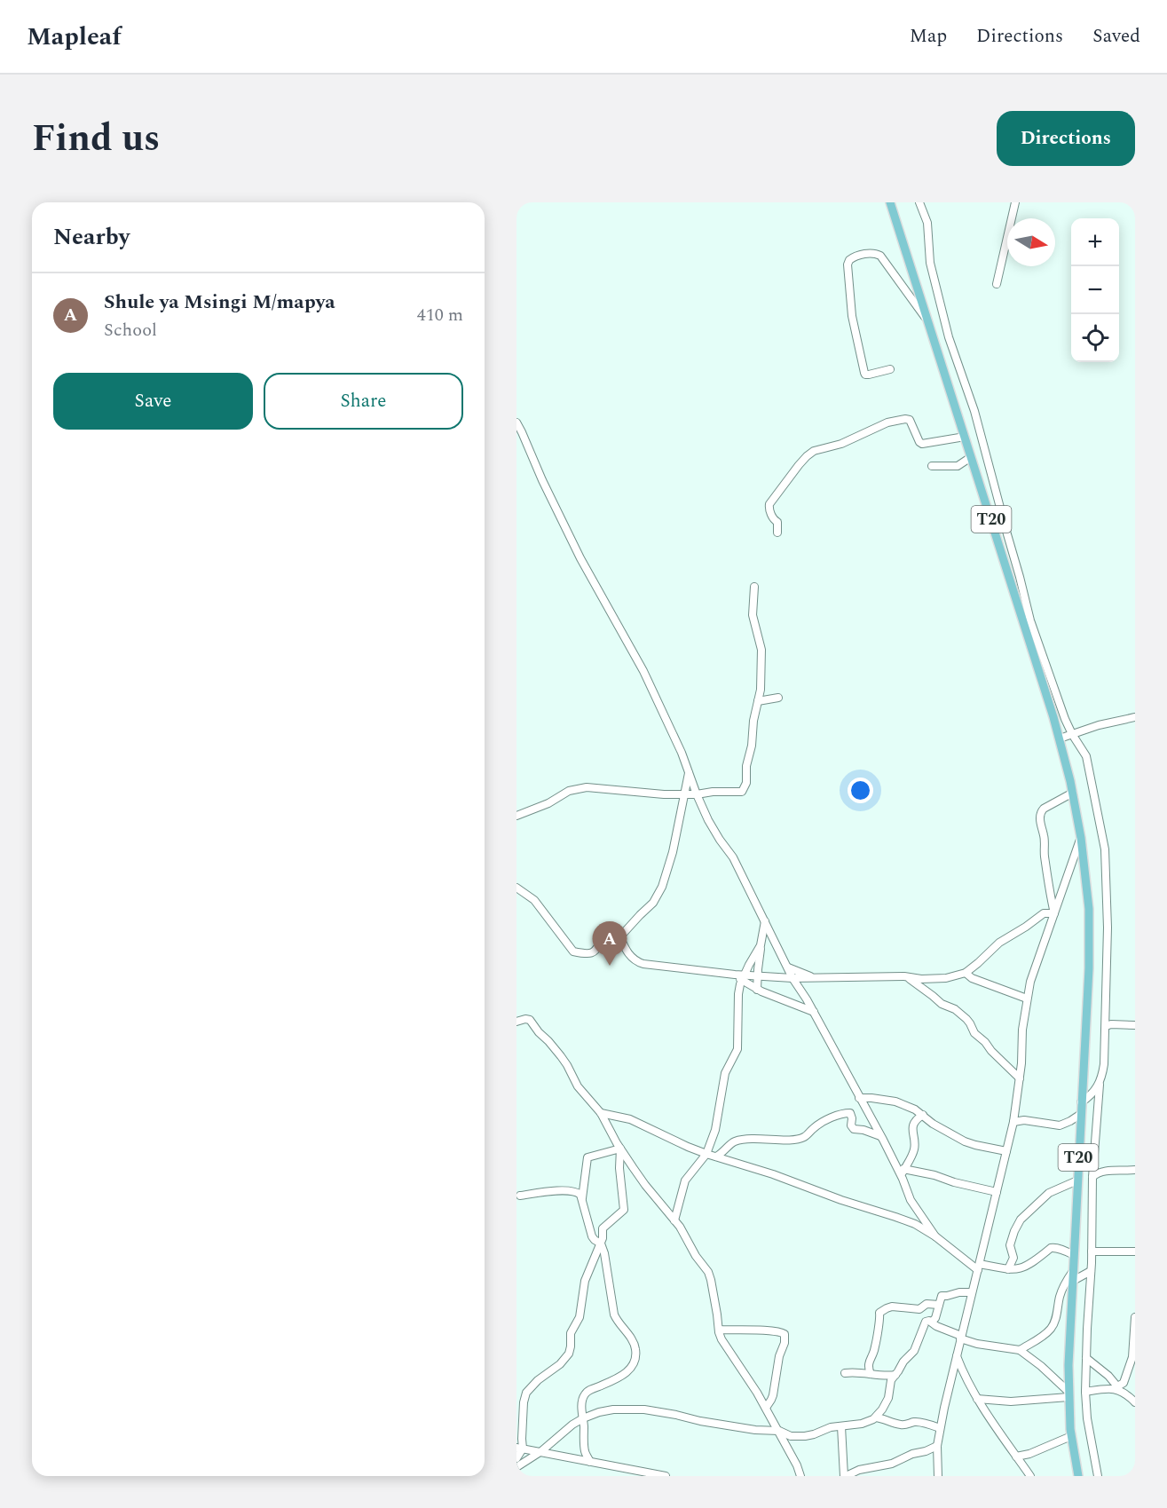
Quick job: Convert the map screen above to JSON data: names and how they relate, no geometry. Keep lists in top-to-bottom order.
{
  "streets": {
    "main road": ["T20"]
  },
  "north": "right",
  "page": {
    "header": "Mapleaf",
    "nav": ["Map", "Directions", "Saved"],
    "title": "Find us",
    "buttons": [
      "Directions",
      ["Save", "Share"]
    ],
    "heading": "Nearby",
    "map_buttons": ["+", "−"],
    "list": [
      {
        "mark": "A",
        "name": "Shule ya Msingi M/mapya",
        "note": "School",
        "value": "410 m"
      }
    ],
    "pins": "A"
  }
}
